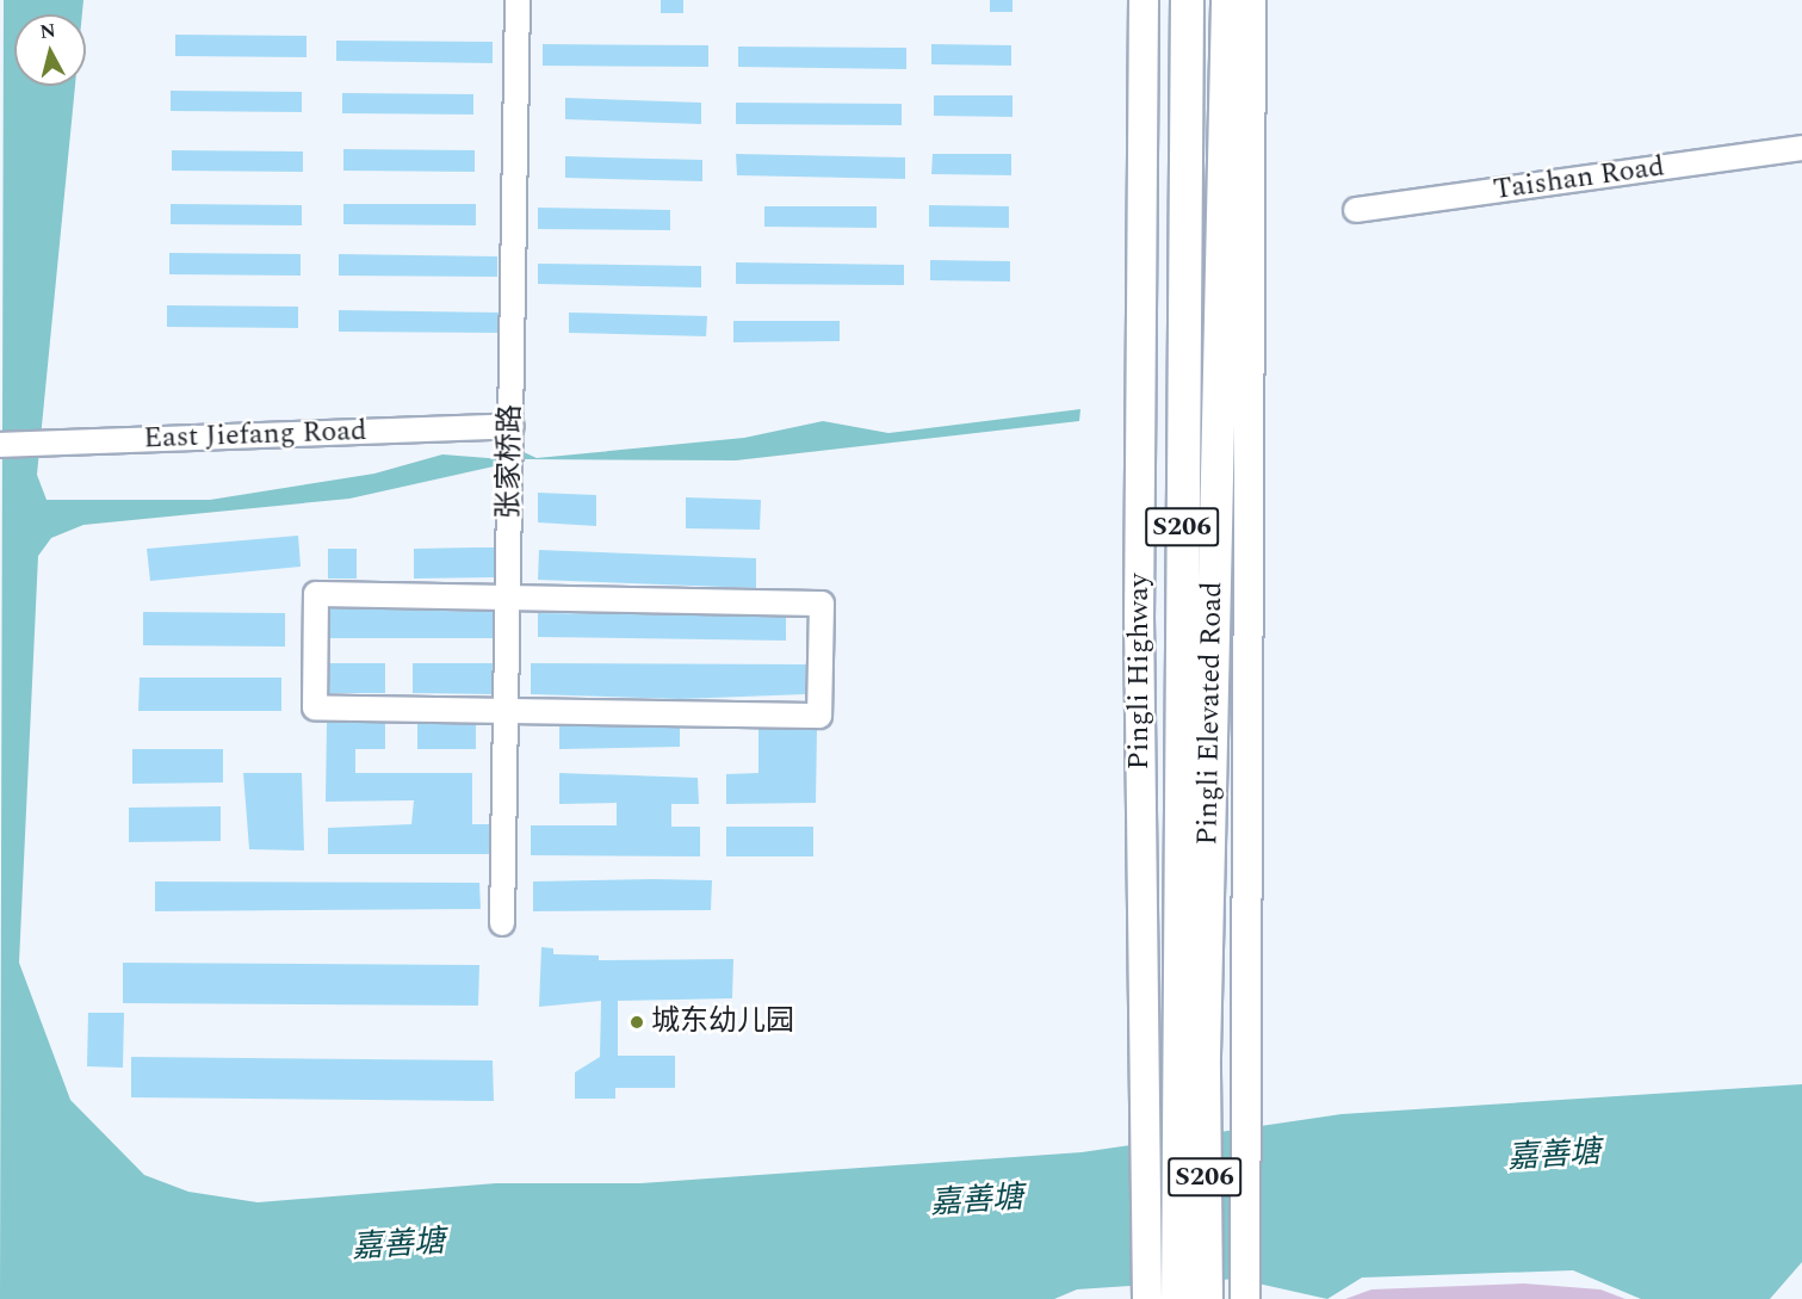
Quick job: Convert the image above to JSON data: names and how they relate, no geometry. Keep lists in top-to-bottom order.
{
  "streets": {
    "highway": ["S206", "Pingli Elevated Road"],
    "main road": ["Pingli Highway"],
    "street": ["Taishan Road", "East Jiefang Road", "张家桥路"]
  },
  "crossings": [
    ["East Jiefang Road", "张家桥路"]
  ],
  "water": ["嘉善塘"],
  "places": ["城东幼儿园"],
  "north": "top"
}
